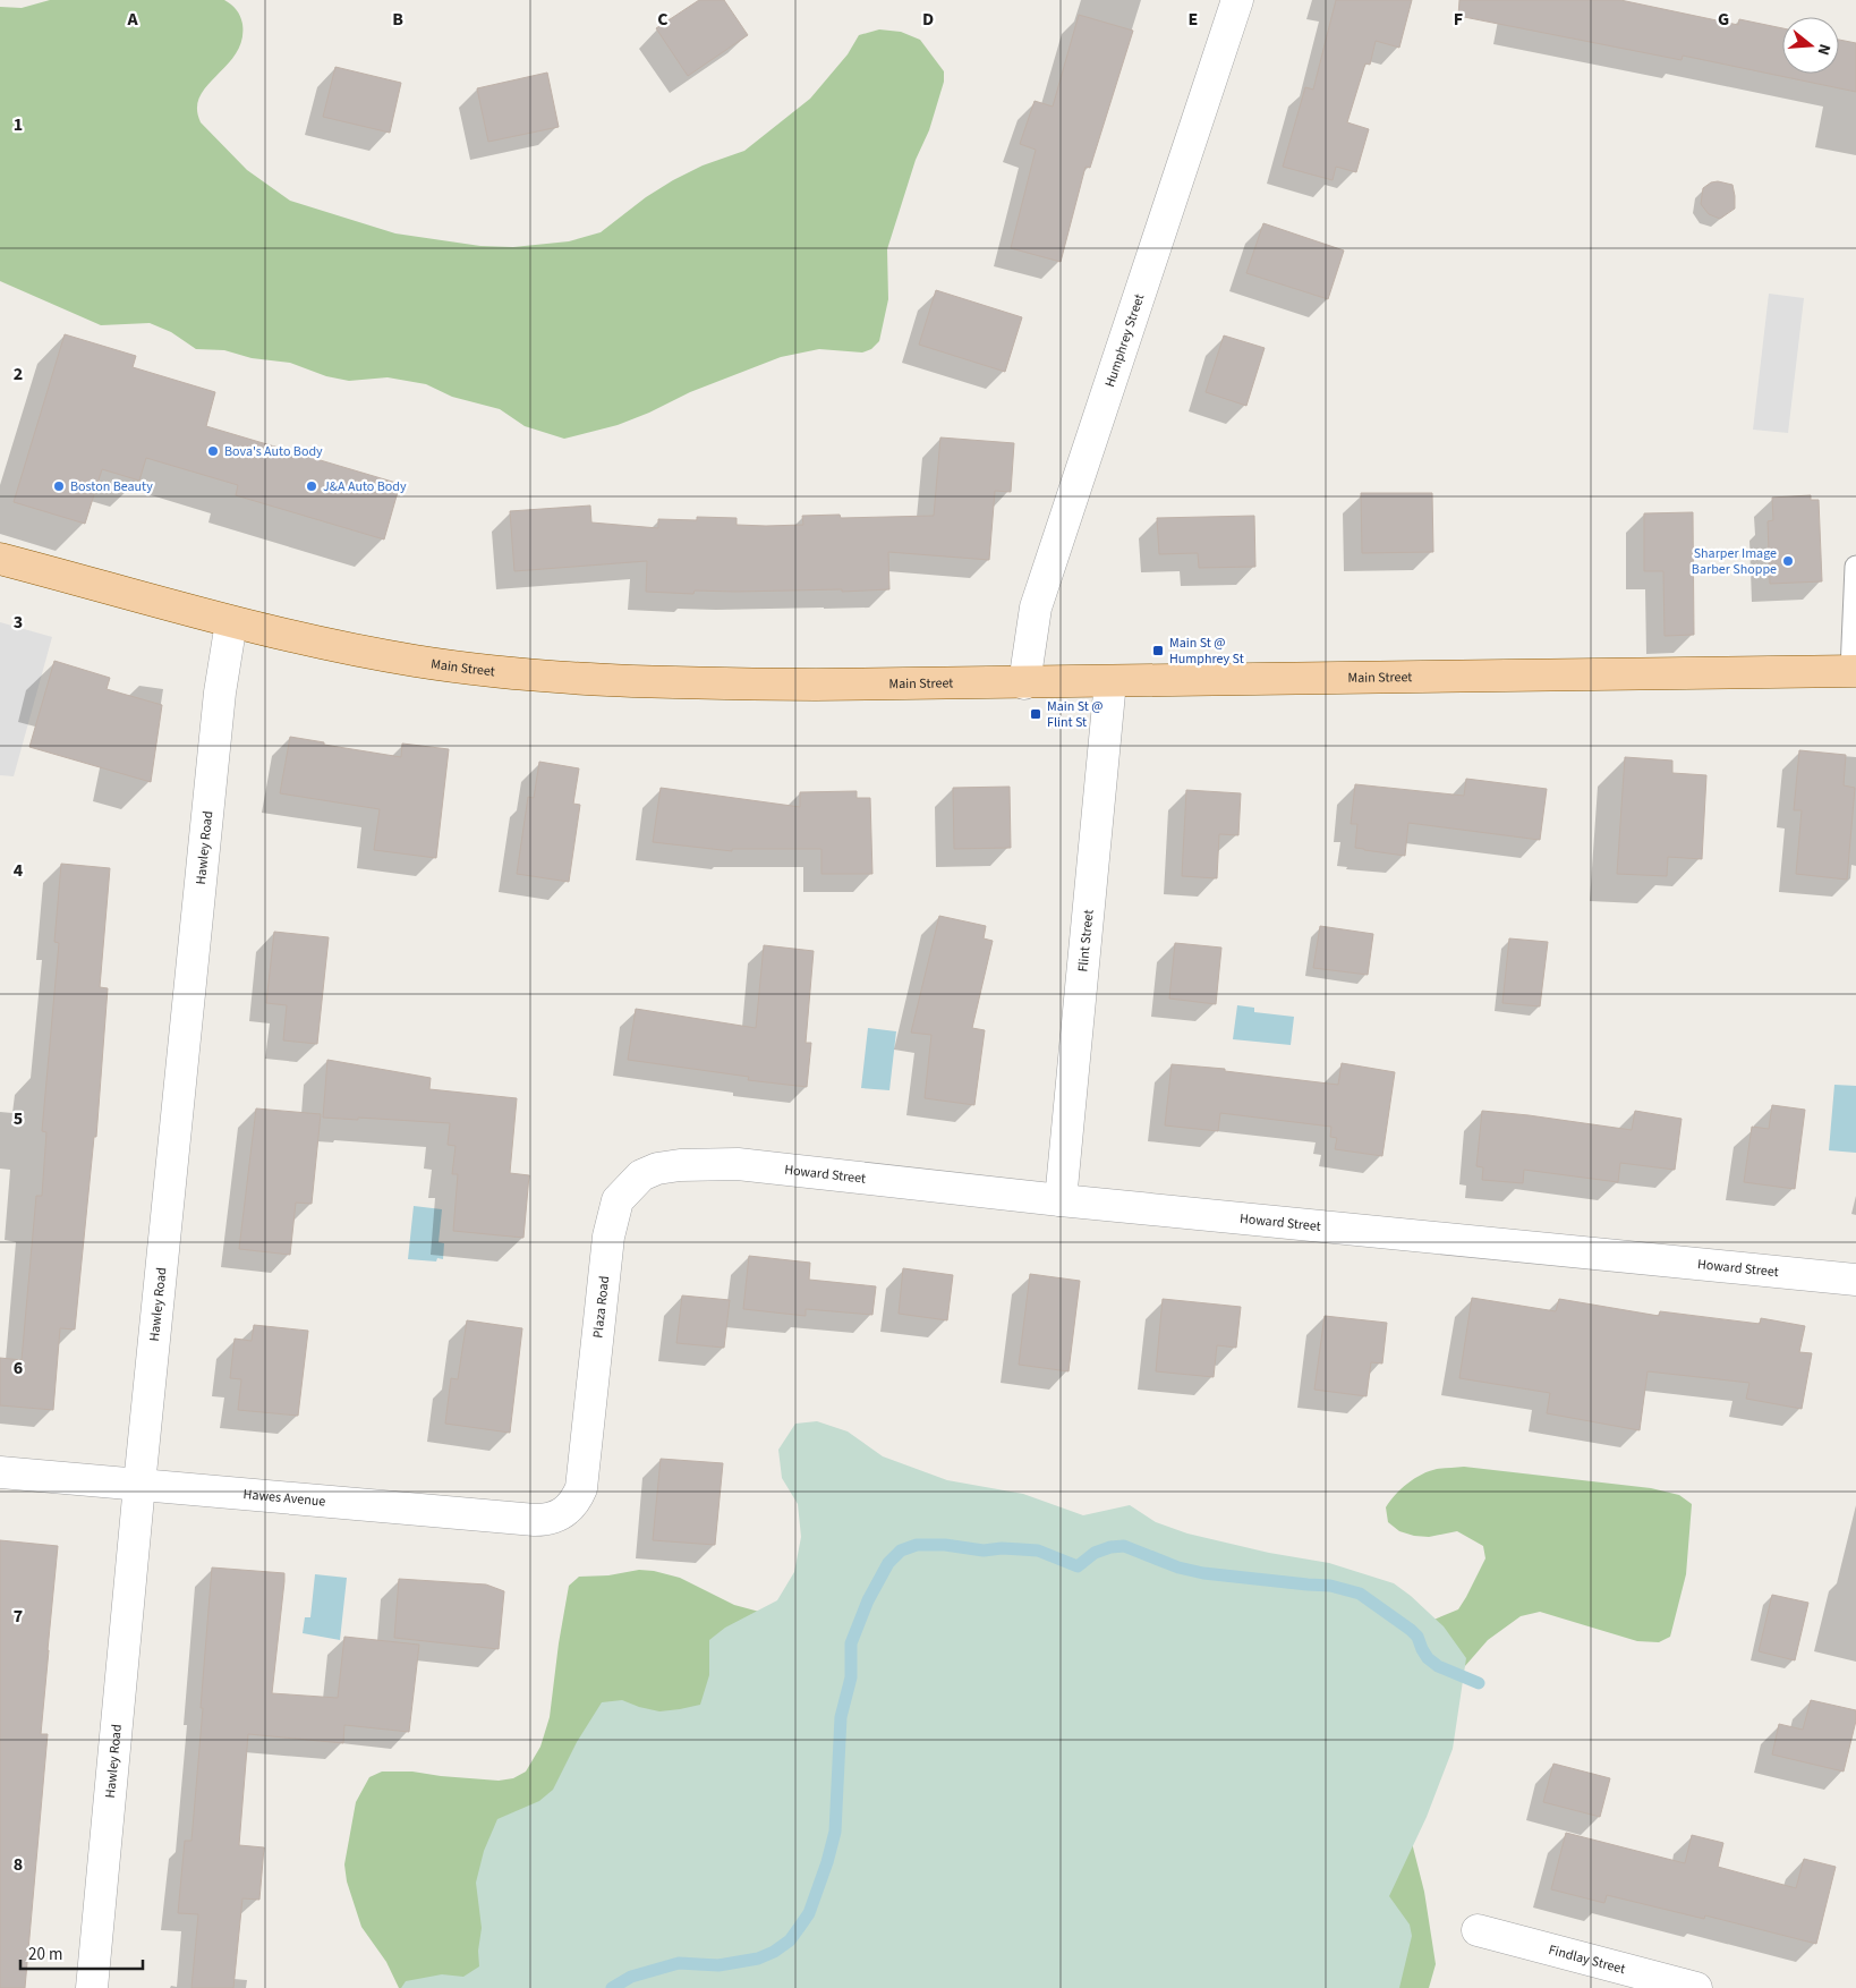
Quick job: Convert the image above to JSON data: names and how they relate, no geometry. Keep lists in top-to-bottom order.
{
  "streets": {
    "main road": ["Main Street"],
    "street": [
      "Humphrey Street",
      "Hawley Road",
      "Flint Street",
      "Howard Street",
      "Plaza Road",
      "Hawes Avenue",
      "Findlay Street"
    ]
  },
  "crossings": [
    ["Humphrey Street", "Main Street"],
    ["Main Street", "Hawley Road"],
    ["Main Street", "Flint Street"],
    ["Hawley Road", "Hawes Avenue"],
    ["Flint Street", "Howard Street"],
    ["Howard Street", "Plaza Road"],
    ["Plaza Road", "Hawes Avenue"]
  ],
  "places": {
    "other": [
      "Bova's Auto Body",
      "Boston Beauty",
      "J&A Auto Body",
      "Sharper Image Barber Shoppe"
    ],
    "transit": ["Main St @ Humphrey St", "Main St @ Flint St"]
  },
  "scale_bar": "20 m",
  "north": "right",
  "grid": {
    "columns": [
      "A",
      "B",
      "C",
      "D",
      "E",
      "F",
      "G"
    ],
    "rows": [
      "1",
      "2",
      "3",
      "4",
      "5",
      "6",
      "7",
      "8"
    ]
  }
}
